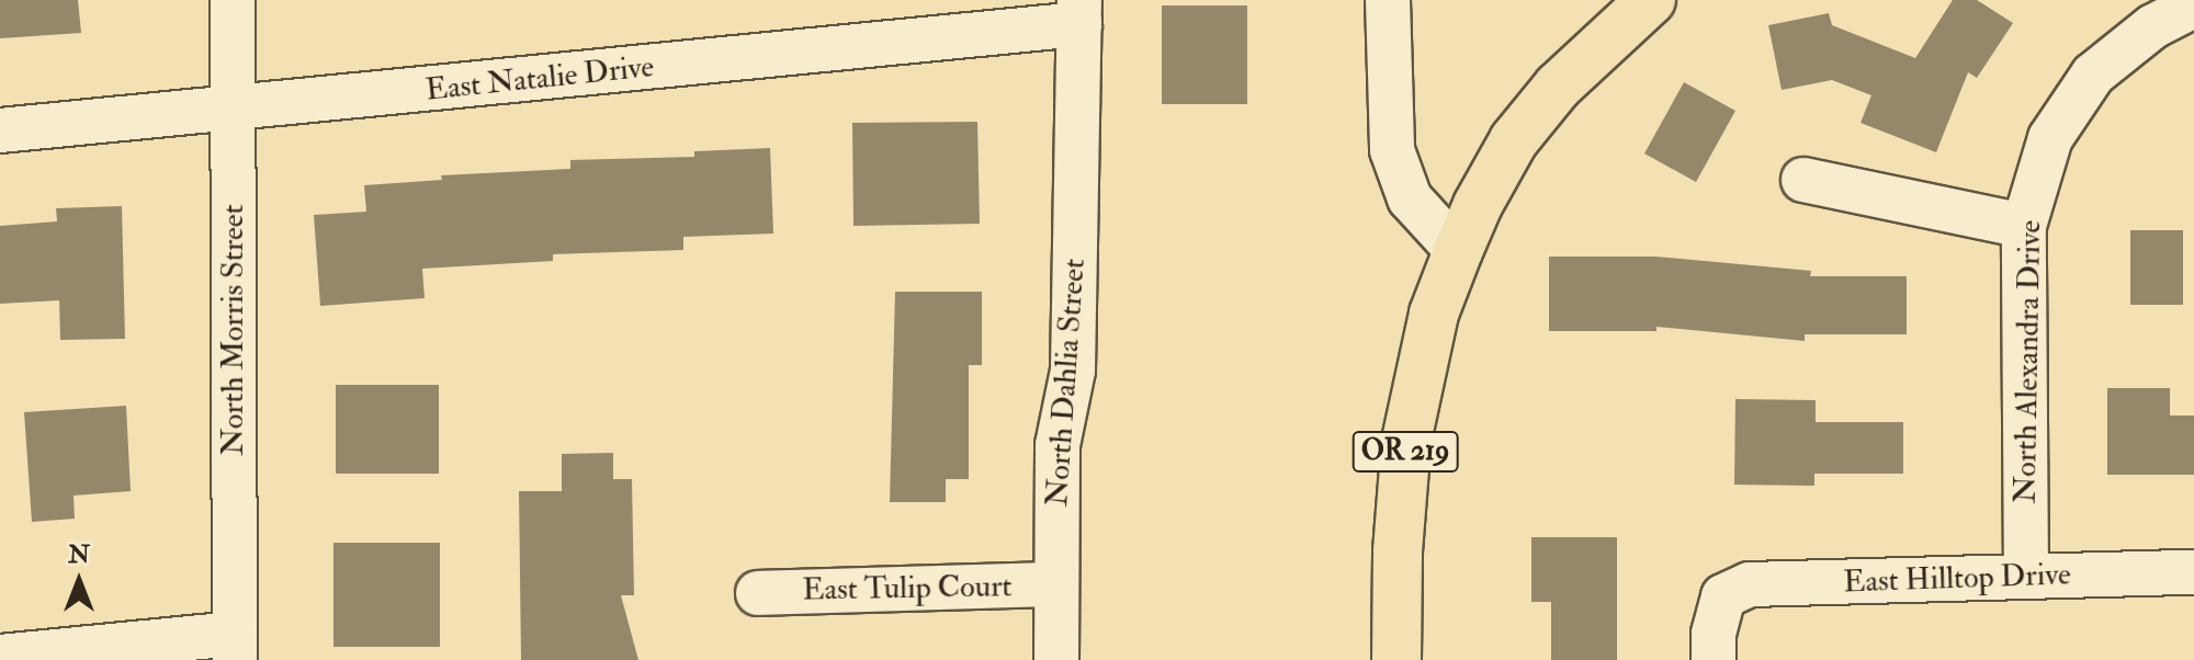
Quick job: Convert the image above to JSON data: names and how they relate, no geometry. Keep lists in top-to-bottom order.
{
  "streets": {
    "main road": ["OR 219"],
    "street": [
      "East Natalie Drive",
      "North Morris Street",
      "North Alexandra Drive",
      "North Dahlia Street",
      "East Hilltop Drive",
      "East Tulip Court"
    ]
  },
  "crossings": [
    ["East Natalie Drive", "North Morris Street"],
    ["East Natalie Drive", "North Dahlia Street"],
    ["North Alexandra Drive", "East Hilltop Drive"],
    ["North Dahlia Street", "East Tulip Court"]
  ],
  "north": "top"
}
